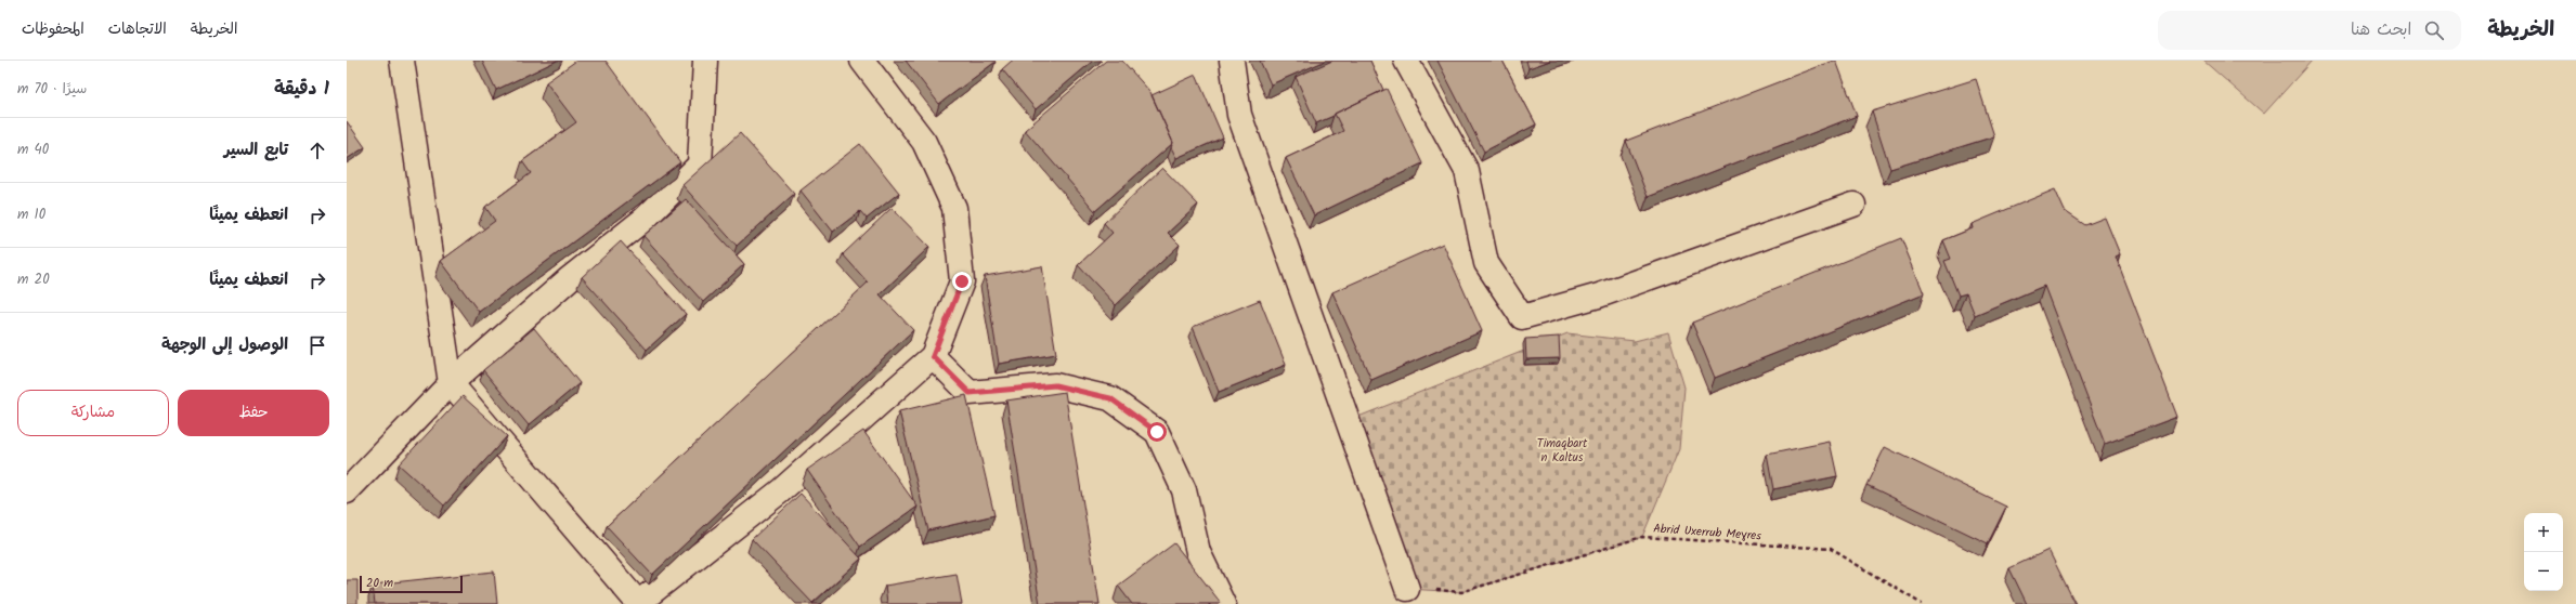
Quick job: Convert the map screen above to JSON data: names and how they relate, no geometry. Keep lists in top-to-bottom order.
{
  "streets": {
    "path": ["Abrid Uxerrub Meɣres"]
  },
  "parks": ["Timaqbart n Kaltus"],
  "scale_bar": "20 m",
  "page": {
    "header": "الخريطة",
    "search": "ابحث هنا",
    "nav": ["الخريطة", "الاتجاهات", "المحفوظات"],
    "heading": ["1 دقيقة", "سيرًا · 70 m"],
    "list": [
      ["تابع السير", "40 m"],
      ["انعطف يمينًا", "10 m"],
      ["انعطف يمينًا", "20 m"],
      "الوصول إلى الوجهة"
    ],
    "buttons": ["حفظ", "مشاركة"],
    "map_buttons": ["+", "−"],
    "scale": "20 m"
  }
}
